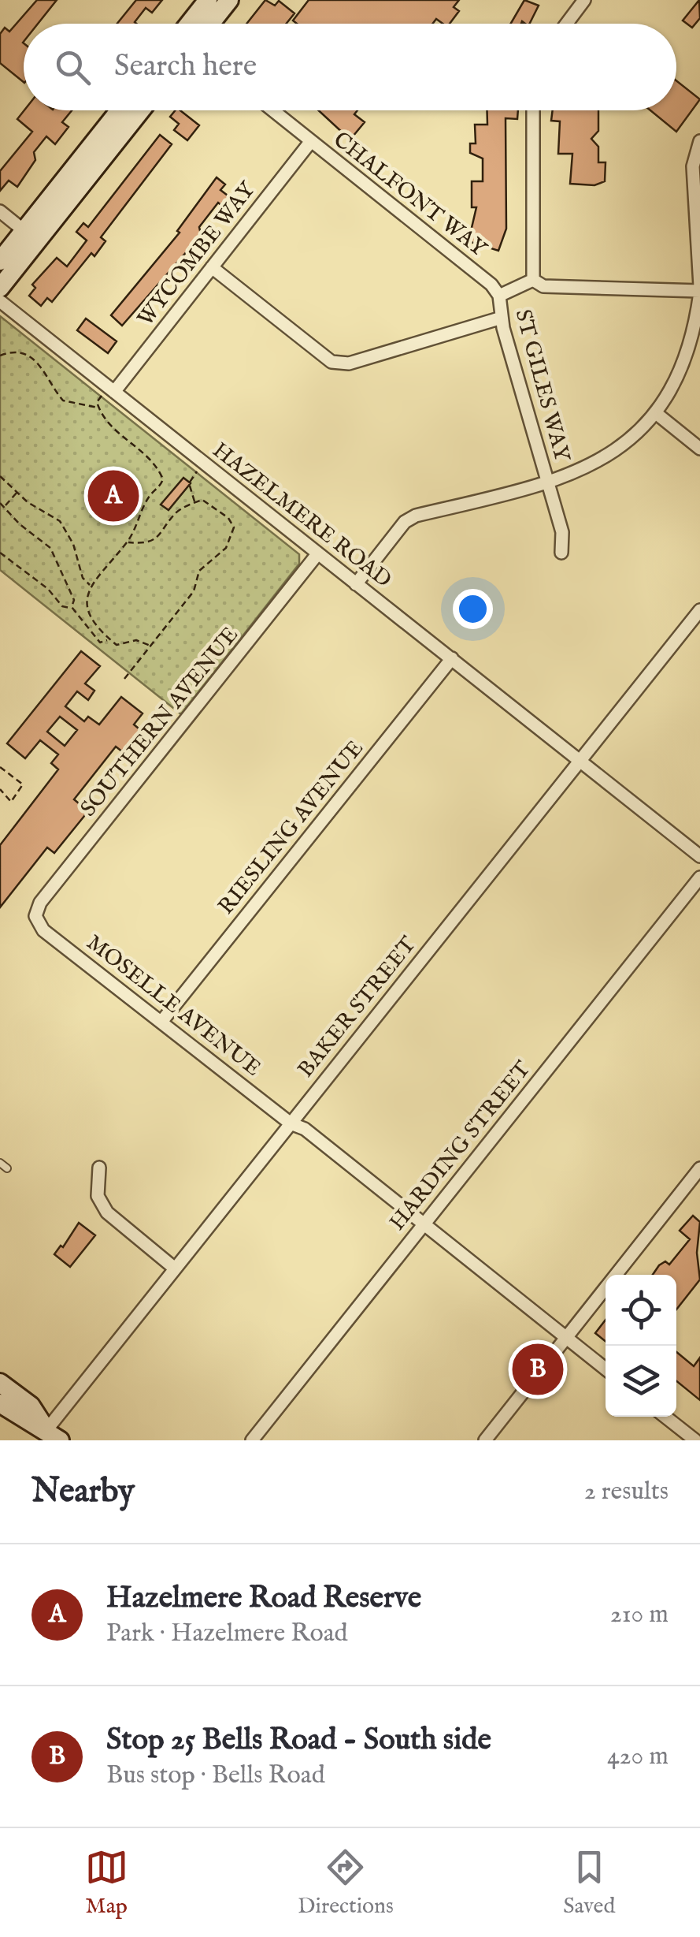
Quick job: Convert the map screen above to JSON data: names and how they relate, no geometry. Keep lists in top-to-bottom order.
{
  "streets": {
    "street": [
      "CHALFONT WAY",
      "WYCOMBE WAY",
      "ST GILES WAY",
      "HAZELMERE ROAD",
      "SOUTHERN AVENUE",
      "RIESLING AVENUE",
      "MOSELLE AVENUE",
      "BAKER STREET",
      "HARDING STREET"
    ]
  },
  "crossings": [
    ["CHALFONT WAY", "WYCOMBE WAY"],
    ["CHALFONT WAY", "ST GILES WAY"],
    ["WYCOMBE WAY", "HAZELMERE ROAD"],
    ["HAZELMERE ROAD", "SOUTHERN AVENUE"],
    ["HAZELMERE ROAD", "RIESLING AVENUE"],
    ["HAZELMERE ROAD", "BAKER STREET"],
    ["SOUTHERN AVENUE", "MOSELLE AVENUE"],
    ["RIESLING AVENUE", "MOSELLE AVENUE"],
    ["MOSELLE AVENUE", "BAKER STREET"],
    ["MOSELLE AVENUE", "HARDING STREET"]
  ],
  "page": {
    "search": "Search here",
    "pins": ["A", "B"],
    "heading": ["Nearby", "2 results"],
    "list": [
      {
        "mark": "A",
        "name": "Hazelmere Road Reserve",
        "note": "Park · Hazelmere Road",
        "value": "210 m"
      },
      {
        "mark": "B",
        "name": "Stop 25 Bells Road - South side",
        "note": "Bus stop · Bells Road",
        "value": "420 m"
      }
    ],
    "nav": ["Map", "Directions", "Saved"]
  }
}
